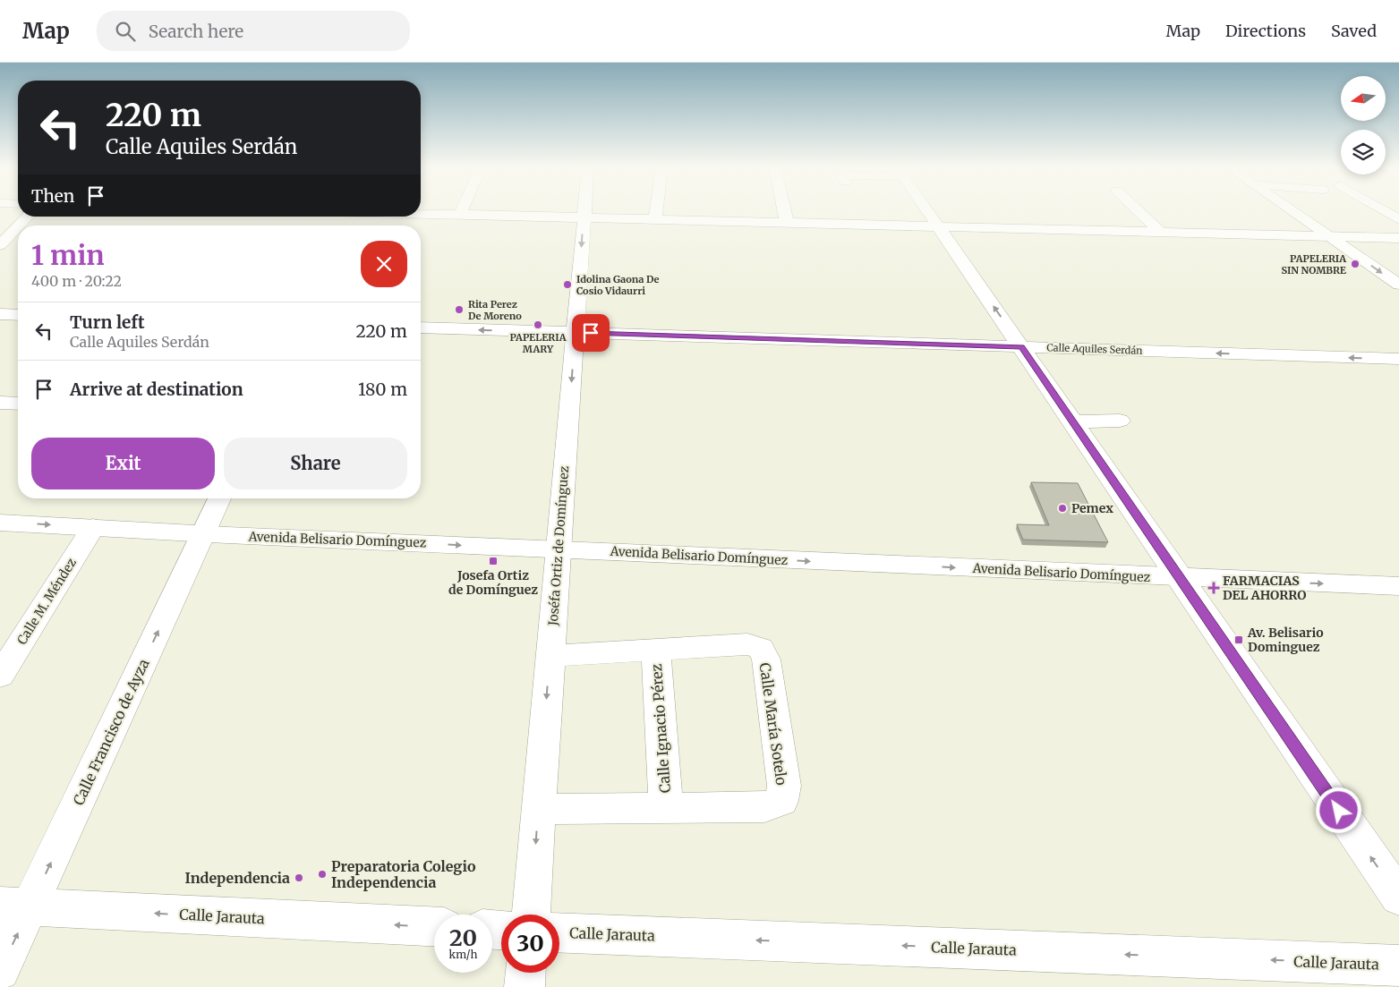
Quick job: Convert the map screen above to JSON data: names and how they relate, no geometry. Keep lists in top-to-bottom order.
{
  "streets": {
    "street": [
      "Calle Aquiles Serdán",
      "Avenida Belisario Domínguez",
      "Joséfa Ortiz de Domínguez",
      "Calle M. Méndez",
      "Calle María Sotelo",
      "Calle Ignacio Pérez",
      "Calle Francisco de Ayza",
      "Calle Jarauta"
    ]
  },
  "crossings": [
    ["Calle Aquiles Serdán", "Joséfa Ortiz de Domínguez"],
    ["Avenida Belisario Domínguez", "Joséfa Ortiz de Domínguez"],
    ["Avenida Belisario Domínguez", "Calle M. Méndez"],
    ["Avenida Belisario Domínguez", "Calle Francisco de Ayza"],
    ["Calle María Sotelo", "Calle Ignacio Pérez"],
    ["Calle Francisco de Ayza", "Calle Jarauta"]
  ],
  "one_way": [
    "Avenida Belisario Domínguez",
    "Joséfa Ortiz de Domínguez",
    "Calle Francisco de Ayza",
    "Calle Jarauta"
  ],
  "places": {
    "other": [
      "PAPELERIA SIN NOMBRE",
      "Idolina Gaona De Cosio Vidaurri",
      "Rita Perez De Moreno",
      "PAPELERIA MARY",
      "Pemex",
      "Preparatoria Colegio Independencia",
      "Independencia"
    ],
    "transit": ["Josefa Ortiz de Domínguez", "Av. Belisario Dominguez"],
    "health": ["FARMACIAS DEL AHORRO"]
  },
  "north": "left",
  "page": {
    "header": "Map",
    "search": "Search here",
    "nav": ["Map", "Directions", "Saved"],
    "turn": ["220 m", "Calle Aquiles Serdán"],
    "then": "Then",
    "heading": ["1 min", "400 m · 20:22"],
    "list": [
      {
        "name": "Turn left",
        "note": "Calle Aquiles Serdán",
        "value": "220 m"
      },
      {
        "name": "Arrive at destination",
        "value": "180 m"
      }
    ],
    "buttons": ["Exit", "Share"],
    "speed": "20 km/h",
    "limit": "30"
  }
}
